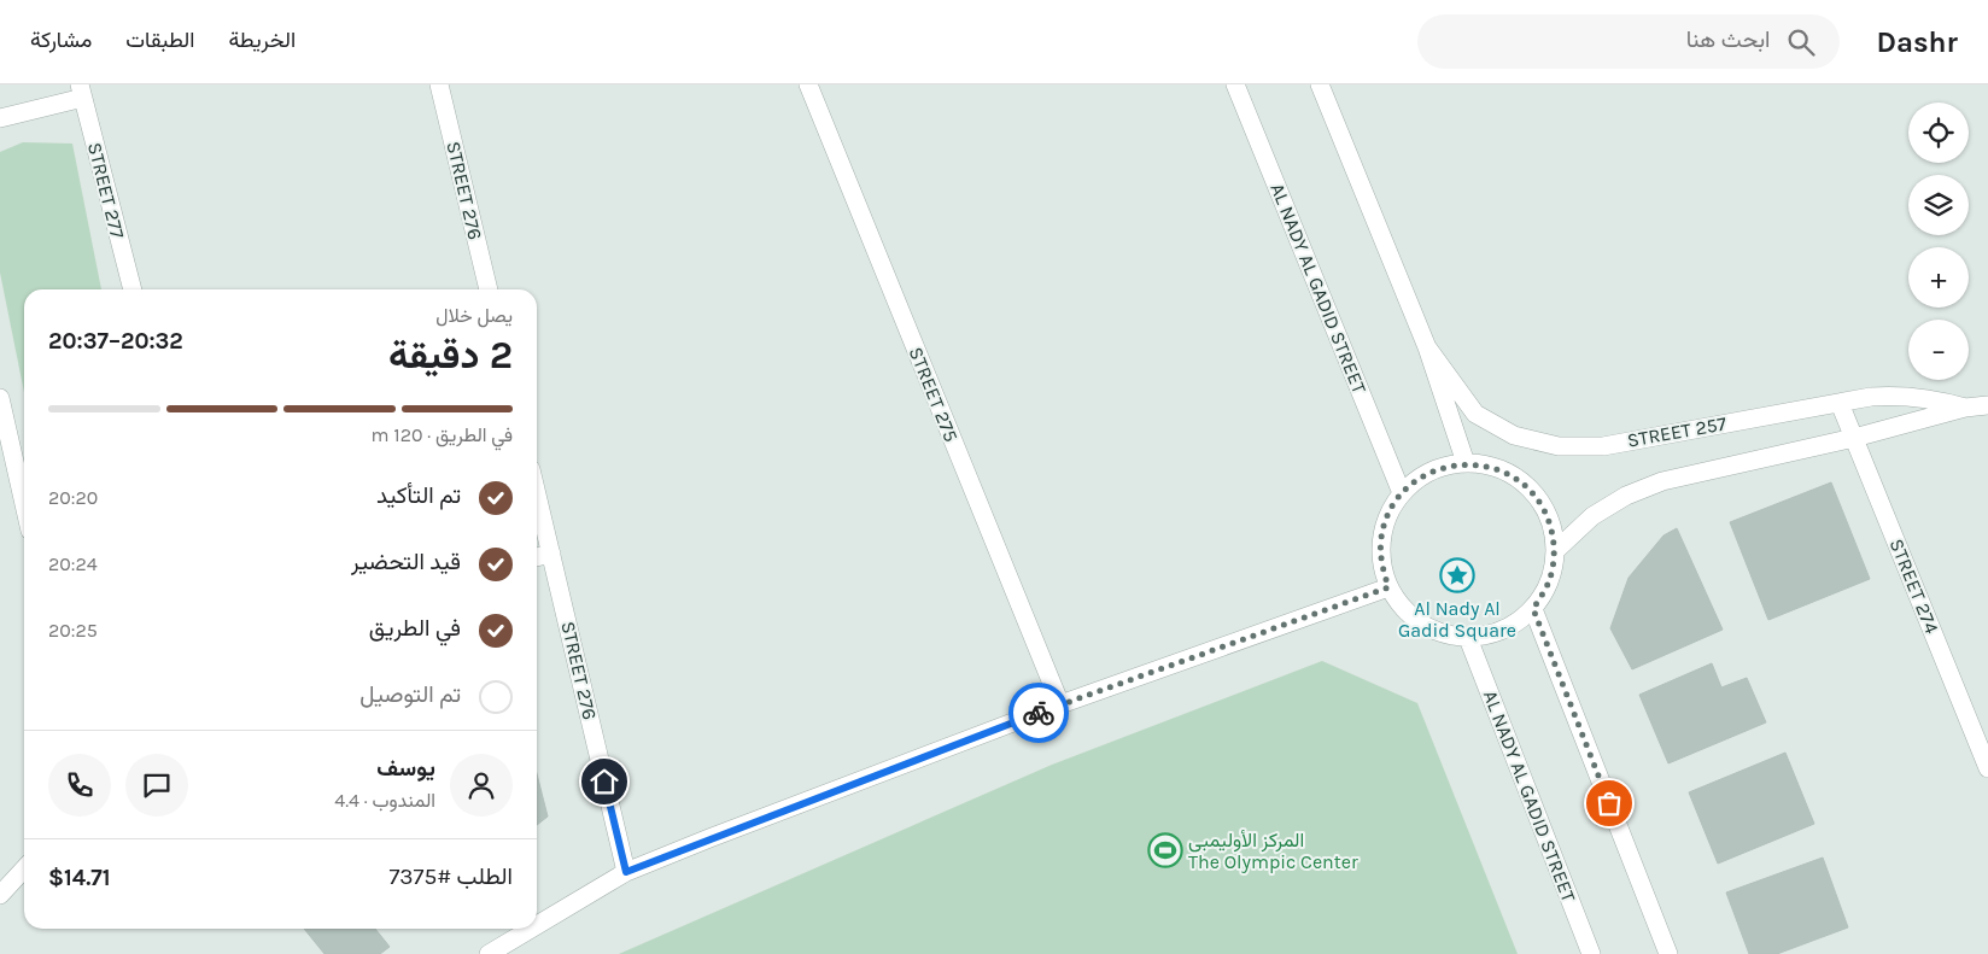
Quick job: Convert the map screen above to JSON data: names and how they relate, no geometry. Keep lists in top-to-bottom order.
{
  "streets": {
    "street": [
      "STREET 277",
      "STREET 276",
      "AL NADY AL GADID STREET",
      "STREET 275",
      "STREET 257",
      "STREET 274"
    ]
  },
  "crossings": [
    ["AL NADY AL GADID STREET", "STREET 257"],
    ["STREET 257", "STREET 274"]
  ],
  "places": {
    "place": ["Al Nady Al Gadid Square"],
    "sports": ["المركز الأوليمبى The Olympic Center"]
  },
  "page": {
    "header": "Dashr",
    "search": "ابحث هنا",
    "nav": ["الخريطة", "الطبقات", "مشاركة"],
    "map_buttons": ["+", "−"],
    "heading": ["2 دقيقة", "يصل خلال", "20:32–20:37"],
    "panel": [
      "يوسف",
      "المندوب · 4.4",
      "الطلب #7375",
      "$14.71"
    ],
    "bar": "في الطريق · 120 m",
    "list": [
      ["تم التأكيد", "20:20"],
      ["قيد التحضير", "20:24"],
      ["في الطريق", "20:25"],
      "تم التوصيل"
    ]
  }
}
